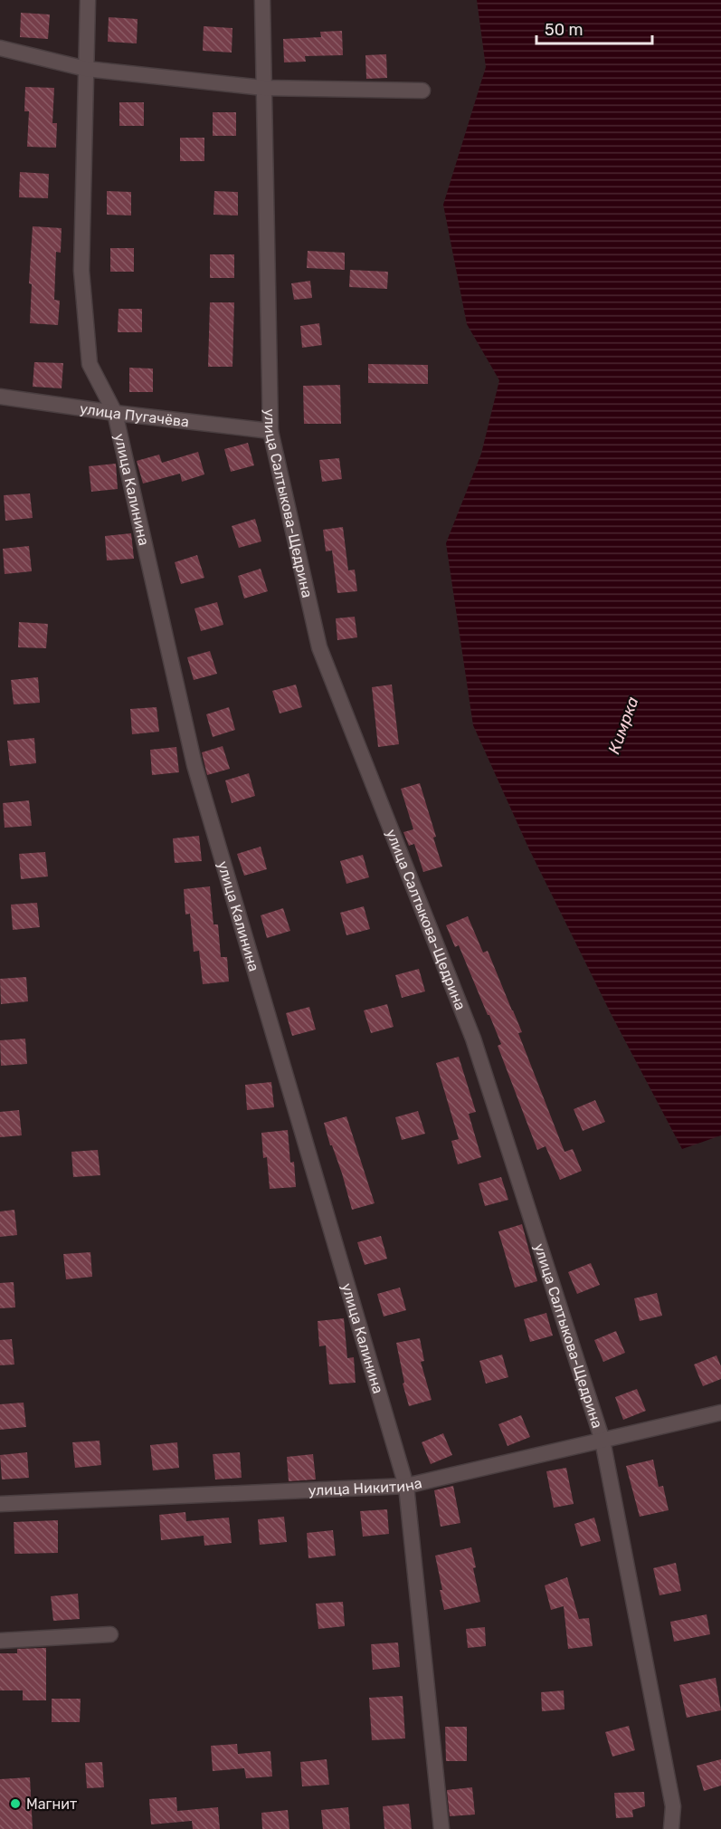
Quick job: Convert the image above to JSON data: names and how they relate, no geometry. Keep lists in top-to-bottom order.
{
  "streets": {
    "street": [
      "улица Пугачёва",
      "улица Калинина",
      "улица Салтыкова-Щедрина",
      "улица Никитина"
    ]
  },
  "crossings": [
    ["улица Пугачёва", "улица Калинина"],
    ["улица Пугачёва", "улица Салтыкова-Щедрина"],
    ["улица Калинина", "улица Никитина"],
    ["улица Салтыкова-Щедрина", "улица Никитина"]
  ],
  "water": ["Кимрка"],
  "places": ["Магнит"],
  "scale_bar": "50 m"
}
